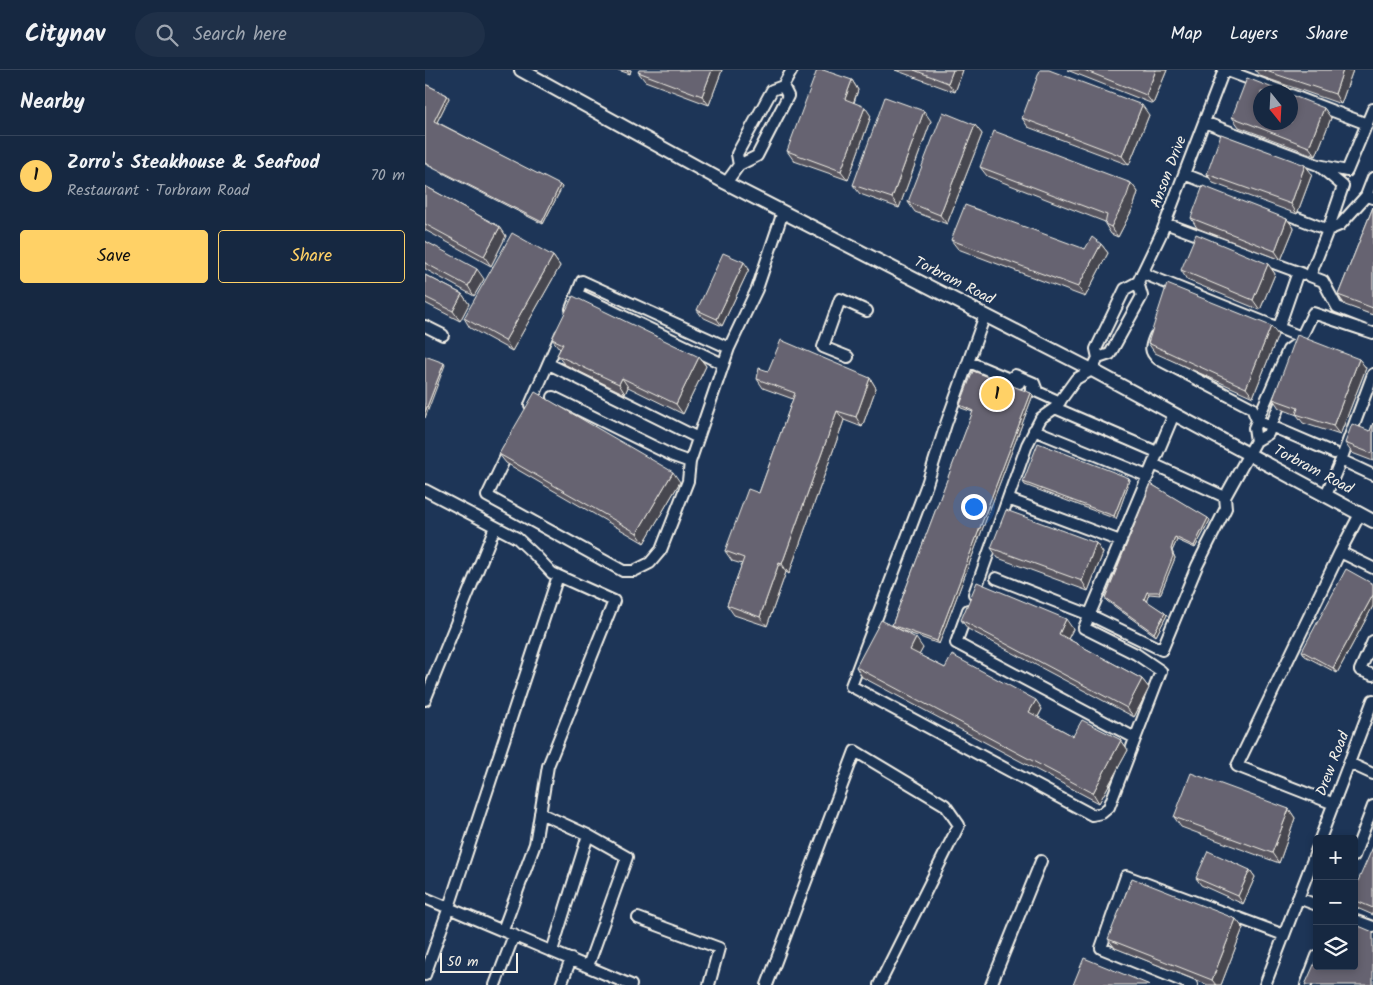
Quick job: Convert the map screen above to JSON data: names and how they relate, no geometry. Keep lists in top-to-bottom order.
{
  "streets": {
    "main road": ["Torbram Road"],
    "street": ["Anson Drive", "Drew Road"]
  },
  "crossings": [
    ["Anson Drive", "Torbram Road"]
  ],
  "scale_bar": "50 m",
  "north": "bottom",
  "page": {
    "header": "Citynav",
    "search": "Search here",
    "nav": ["Map", "Layers", "Share"],
    "heading": "Nearby",
    "list": [
      {
        "mark": "1",
        "name": "Zorro's Steakhouse & Seafood",
        "note": "Restaurant · Torbram Road",
        "value": "70 m"
      }
    ],
    "buttons": ["Save", "Share"],
    "pins": "1",
    "map_buttons": ["+", "−"],
    "scale": "50 m"
  }
}
